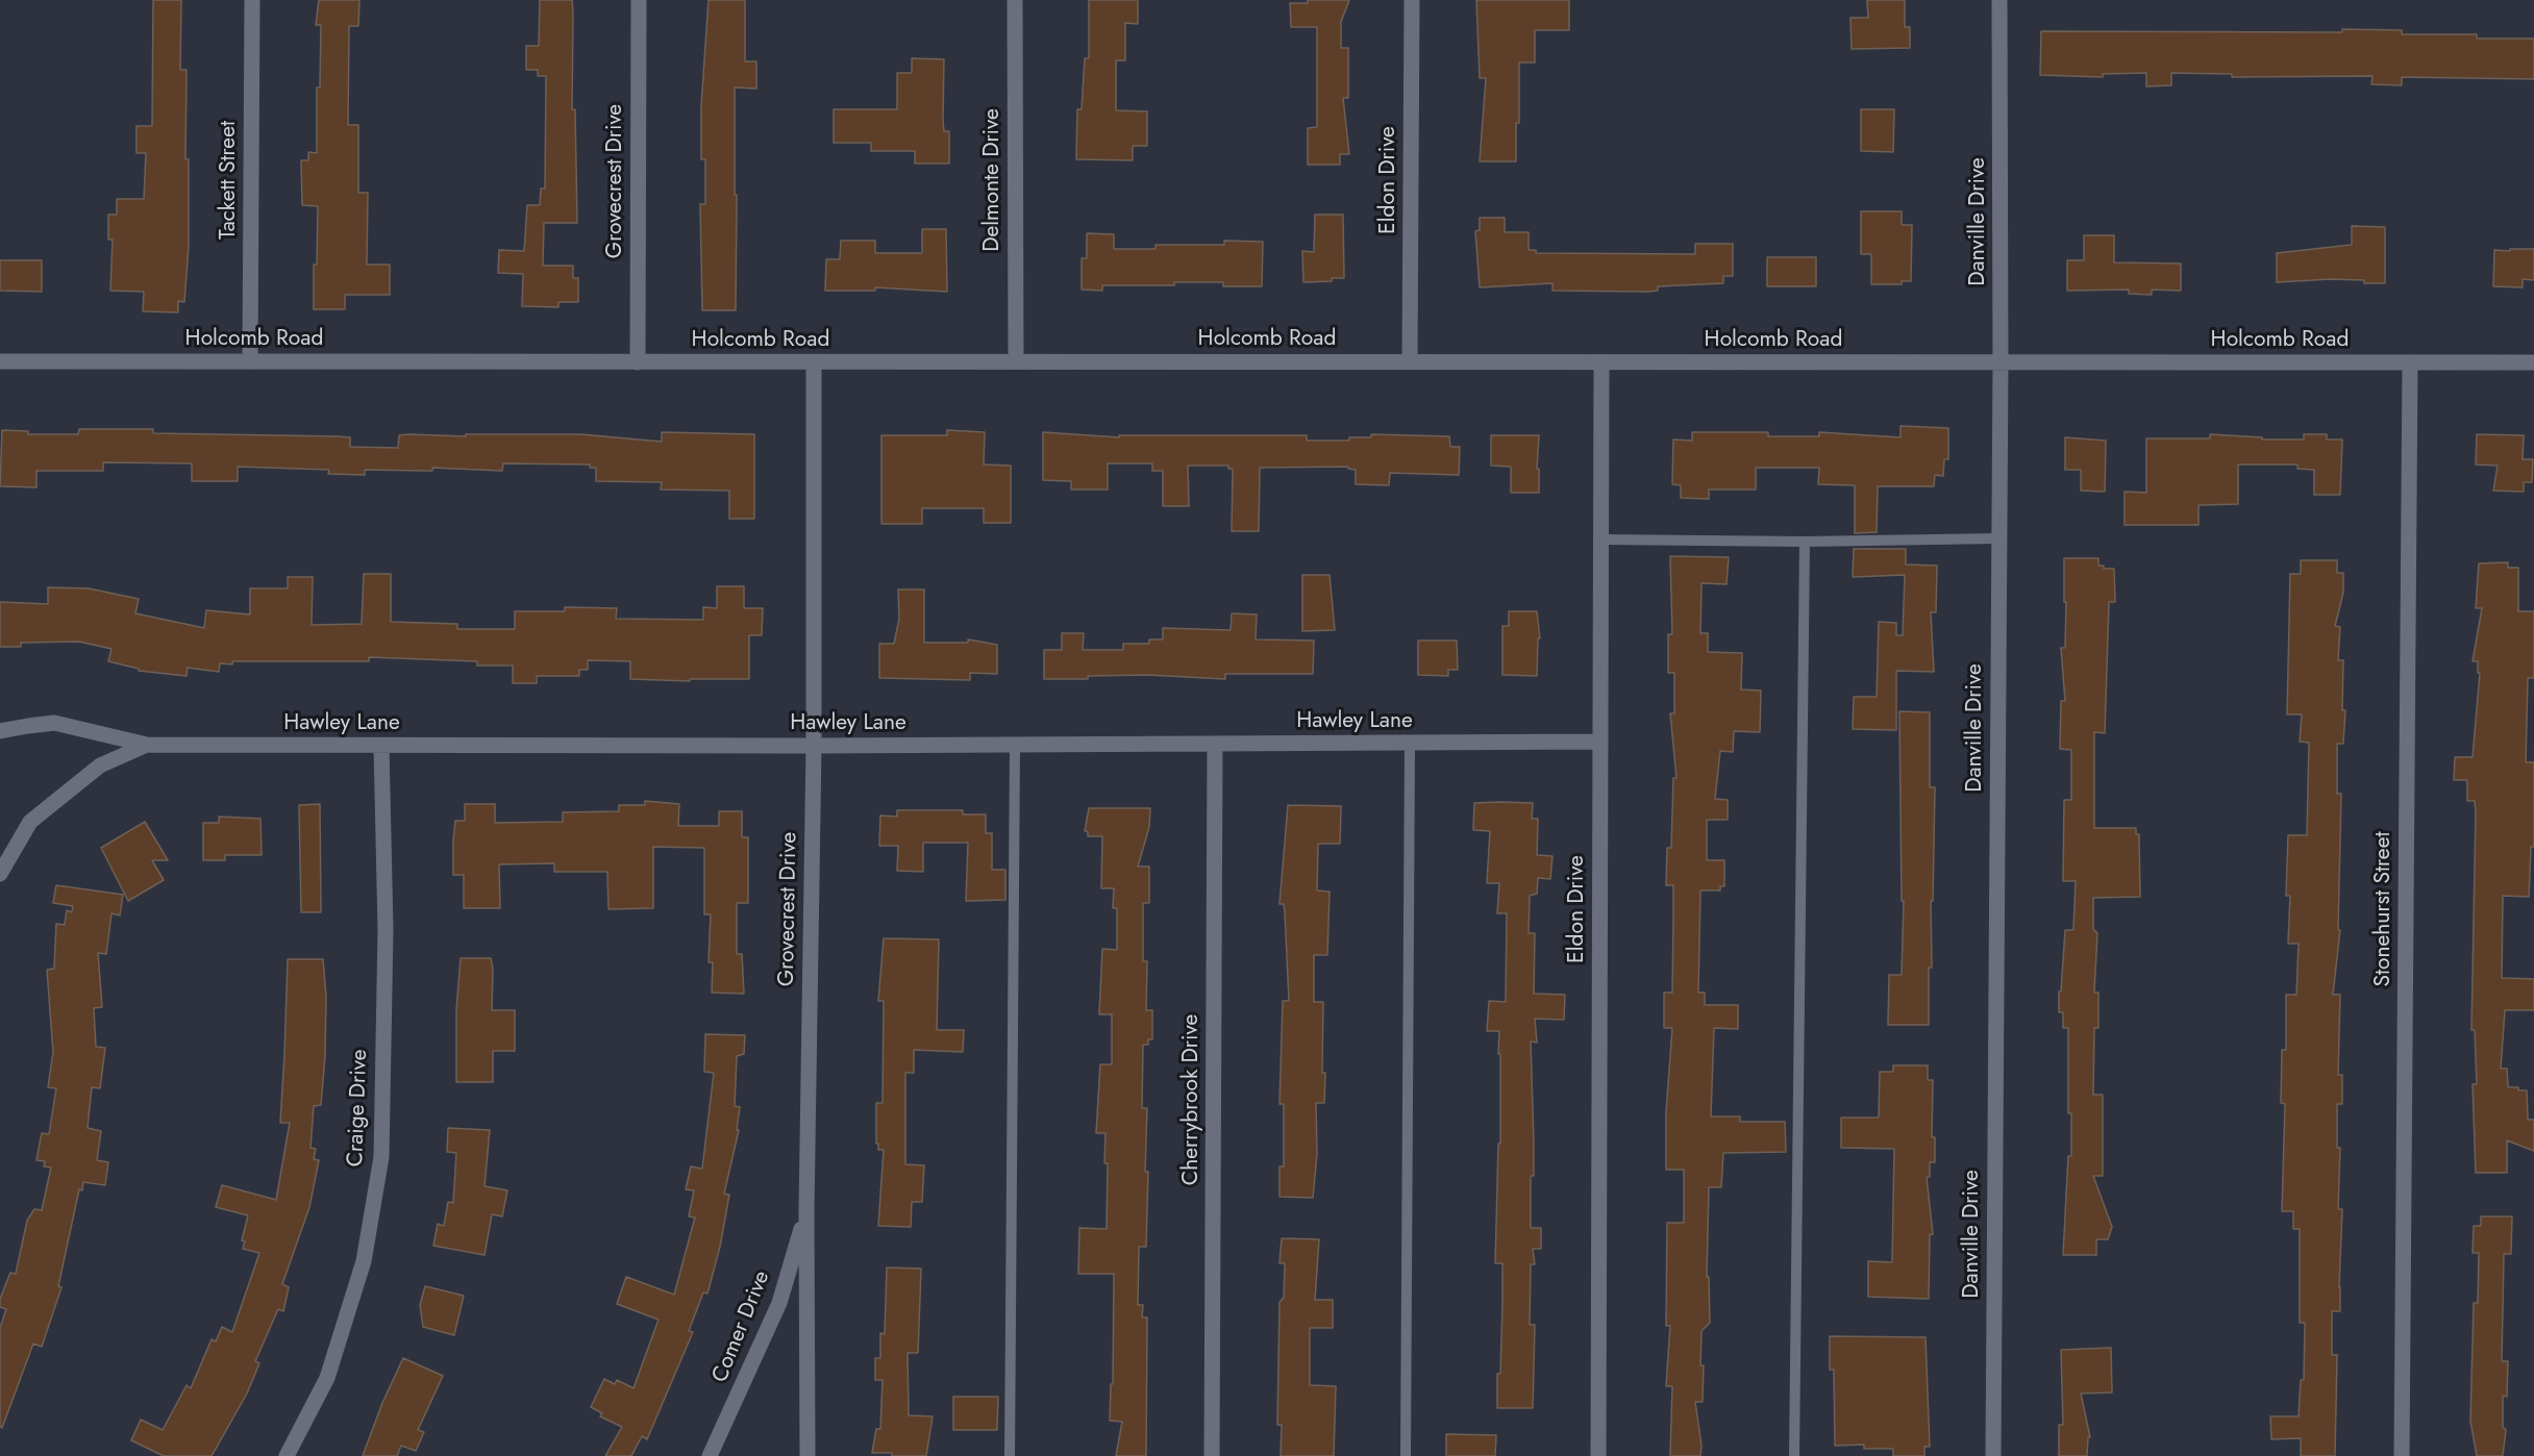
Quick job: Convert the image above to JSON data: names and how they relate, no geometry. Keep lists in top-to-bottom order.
{
  "streets": {
    "street": [
      "Tackett Street",
      "Delmonte Drive",
      "Eldon Drive",
      "Grovecrest Drive",
      "Danville Drive",
      "Holcomb Road",
      "Hawley Lane",
      "Stonehurst Street",
      "Cherrybrook Drive",
      "Craige Drive",
      "Comer Drive"
    ]
  },
  "crossings": [
    ["Tackett Street", "Holcomb Road"],
    ["Delmonte Drive", "Holcomb Road"],
    ["Eldon Drive", "Holcomb Road"],
    ["Eldon Drive", "Hawley Lane"],
    ["Grovecrest Drive", "Holcomb Road"],
    ["Grovecrest Drive", "Hawley Lane"],
    ["Grovecrest Drive", "Comer Drive"],
    ["Danville Drive", "Holcomb Road"],
    ["Holcomb Road", "Stonehurst Street"],
    ["Hawley Lane", "Cherrybrook Drive"],
    ["Hawley Lane", "Craige Drive"]
  ]
}
